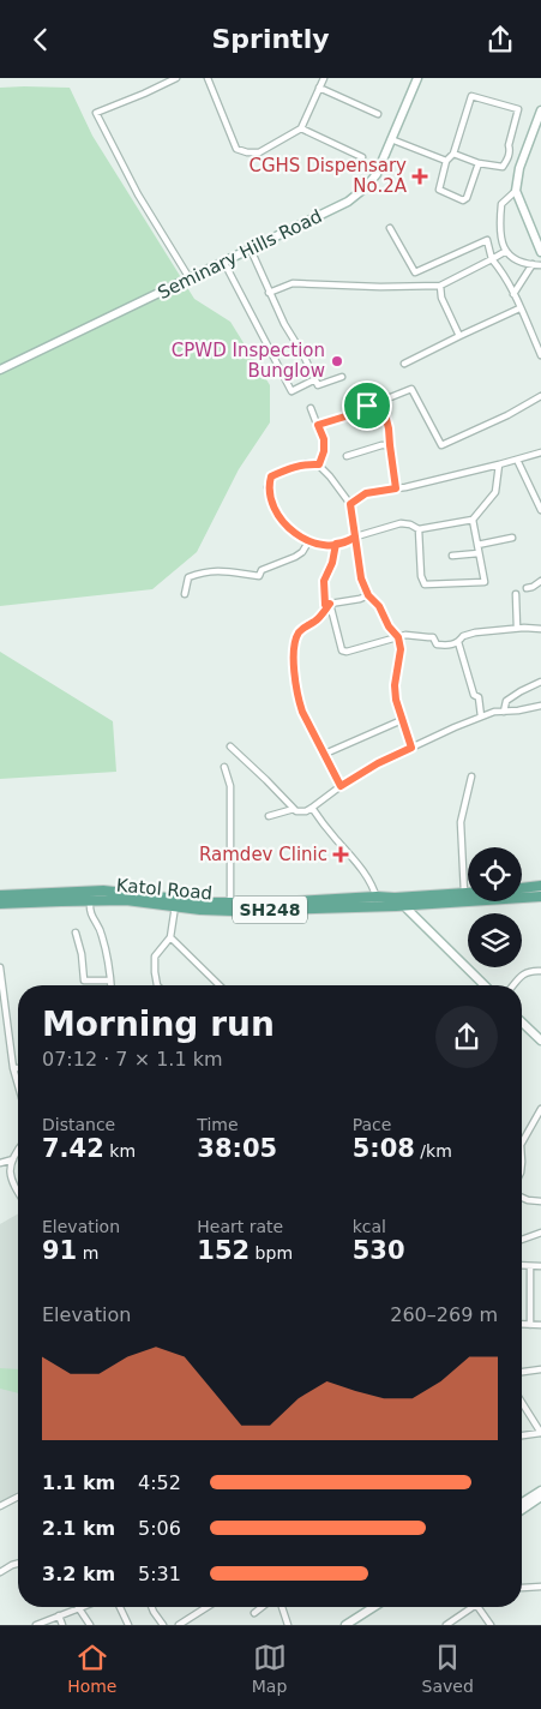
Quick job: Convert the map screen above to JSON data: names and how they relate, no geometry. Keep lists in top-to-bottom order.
{
  "streets": {
    "main road": ["Katol Road", "SH248"],
    "street": ["Seminary Hills Road"]
  },
  "places": {
    "health": ["CGHS Dispensary No.2A", "Ramdev Clinic"],
    "other": ["CPWD Inspection Bunglow"]
  },
  "page": {
    "header": "Sprintly",
    "heading": ["Morning run", "07:12 · 7 × 1.1 km"],
    "stats": [
      ["Distance", "7.42 km"],
      ["Time", "38:05"],
      ["Pace", "5:08 /km"],
      ["Elevation", "91 m"],
      ["Heart rate", "152 bpm"],
      ["kcal", "530"]
    ],
    "chart": ["Elevation", "260–269 m"],
    "list": [
      {
        "name": "1.1 km",
        "note": "4:52"
      },
      {
        "name": "2.1 km",
        "note": "5:06"
      },
      {
        "name": "3.2 km",
        "note": "5:31"
      }
    ],
    "tabs": ["Home", "Map", "Saved"]
  }
}
